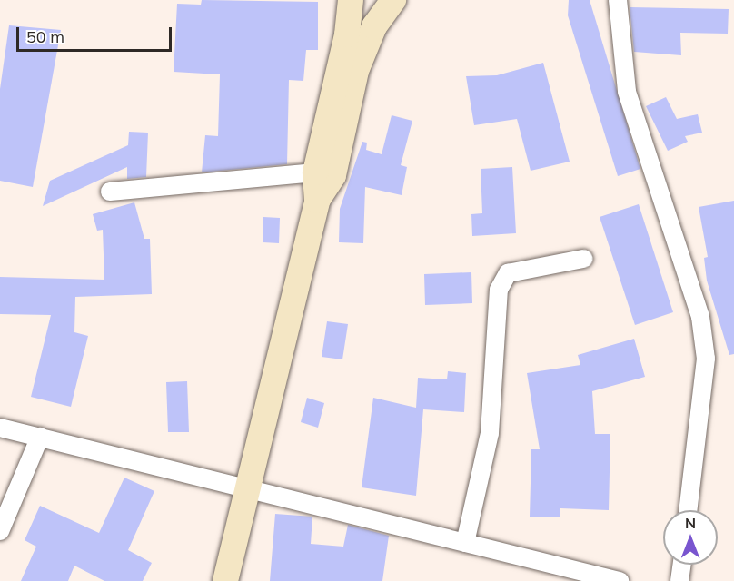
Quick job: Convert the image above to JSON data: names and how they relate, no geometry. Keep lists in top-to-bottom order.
{
  "scale_bar": "50 m",
  "north": "top"
}
